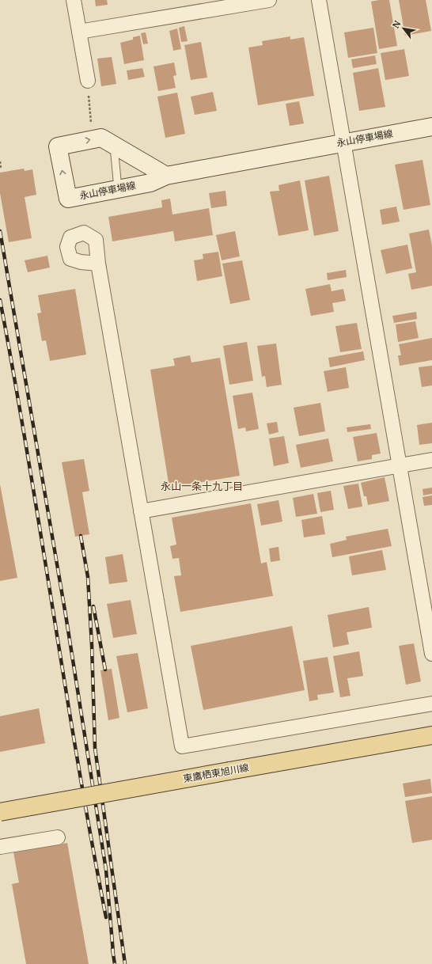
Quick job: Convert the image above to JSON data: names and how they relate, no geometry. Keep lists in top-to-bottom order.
{
  "streets": {
    "main road": ["永山停車場線", "東鷹栖東旭川線"]
  },
  "districts": ["永山一条十九丁目"],
  "north": "top left"
}
